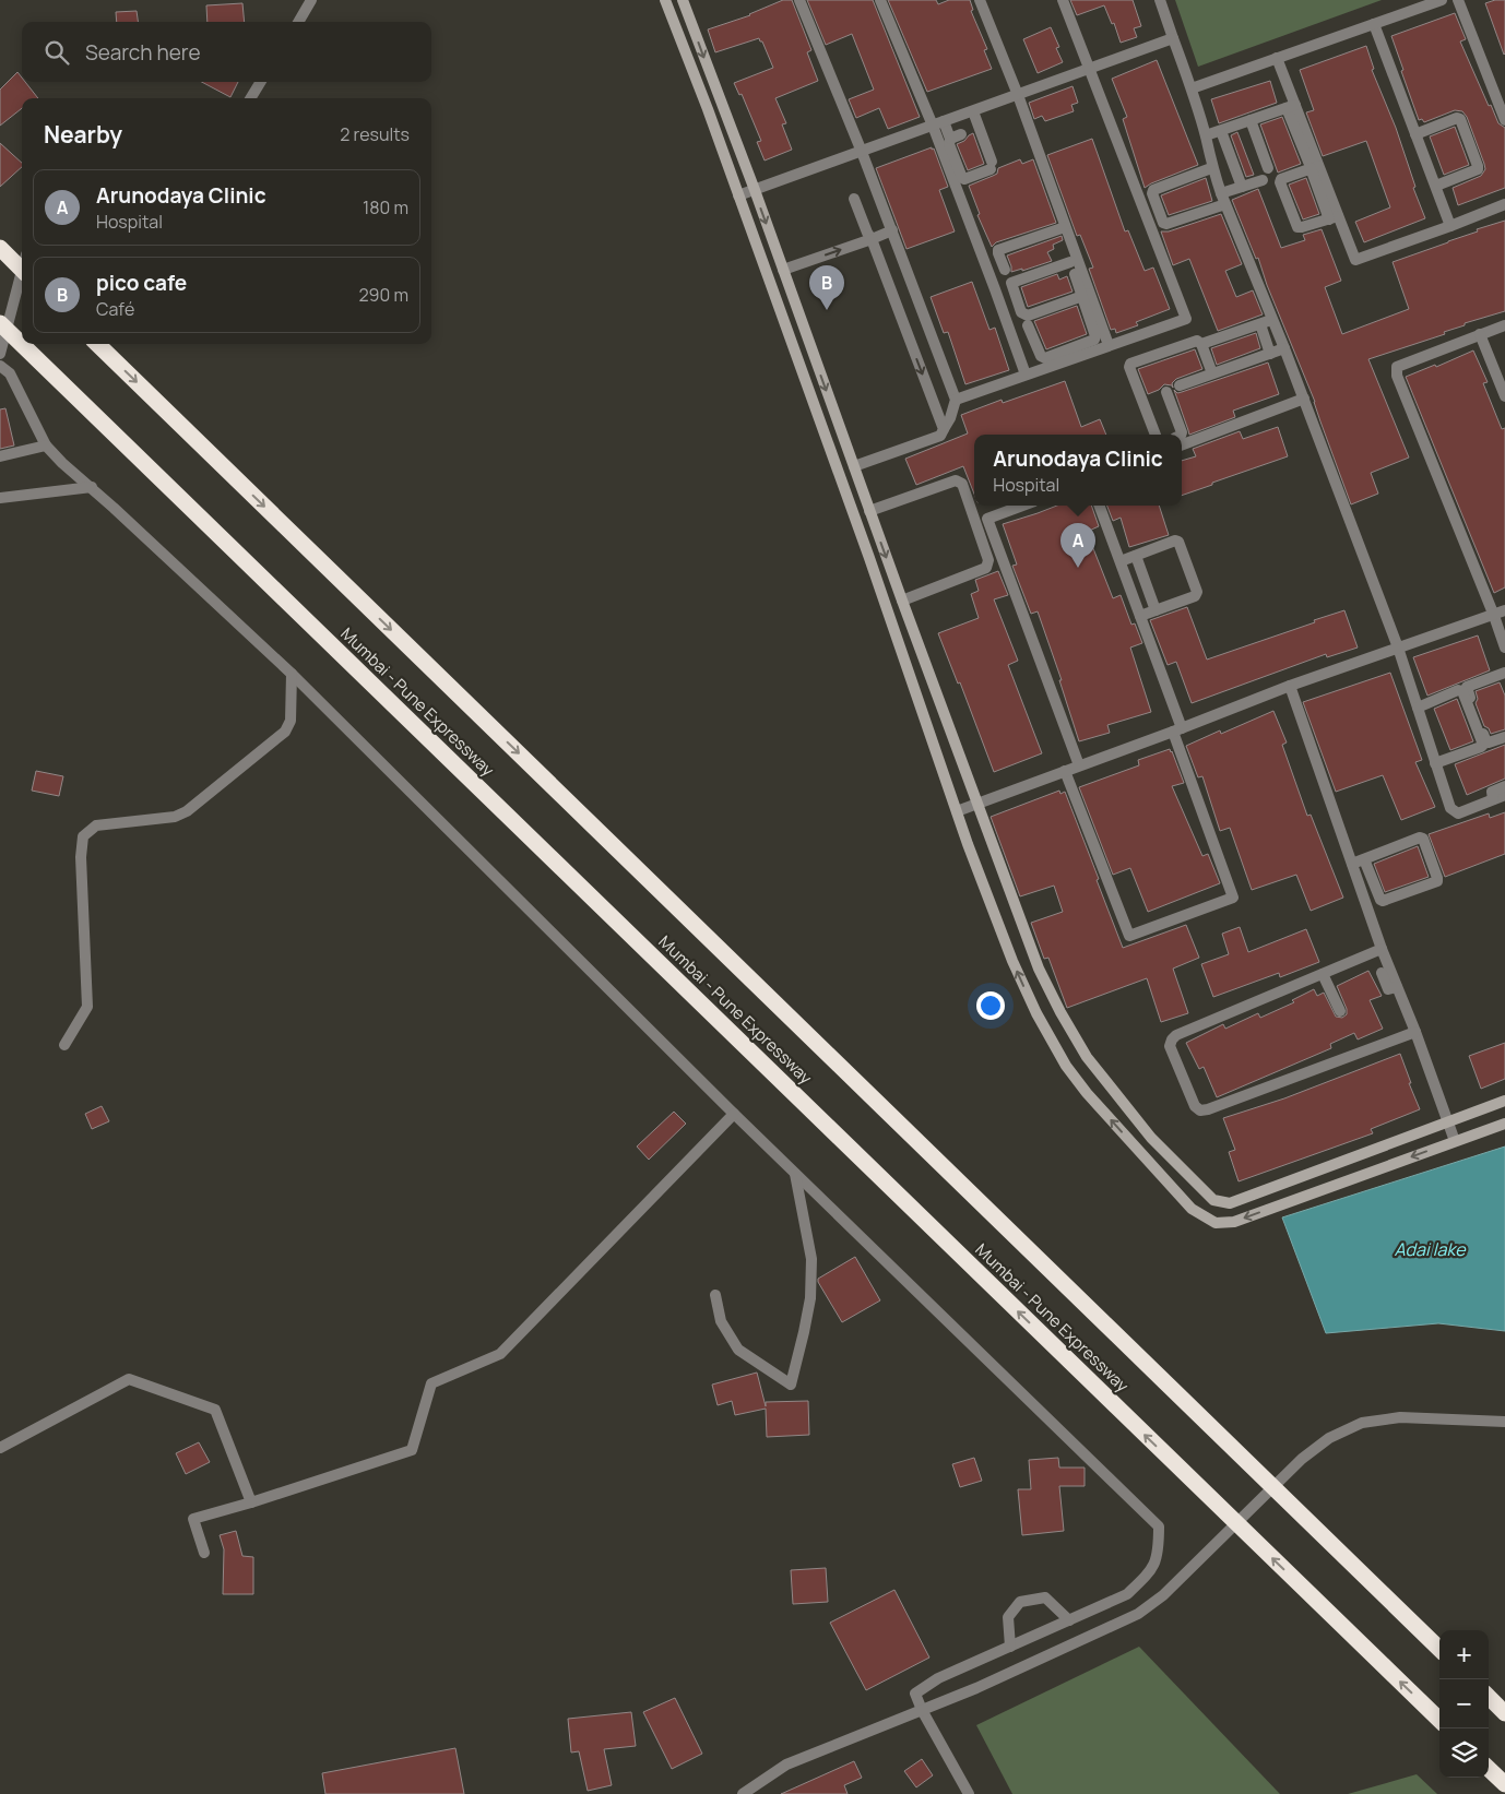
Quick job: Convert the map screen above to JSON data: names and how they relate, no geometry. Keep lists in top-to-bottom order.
{
  "streets": {
    "highway": ["Mumbai - Pune Expressway"]
  },
  "water": ["Adai lake"],
  "page": {
    "search": "Search here",
    "heading": ["Nearby", "2 results"],
    "list": [
      {
        "mark": "A",
        "name": "Arunodaya Clinic",
        "note": "Hospital",
        "value": "180 m"
      },
      {
        "mark": "B",
        "name": "pico cafe",
        "note": "Café",
        "value": "290 m"
      }
    ],
    "pins": ["B", "A"],
    "popup": ["Arunodaya Clinic", "Hospital"],
    "map_buttons": ["+", "−"]
  }
}
